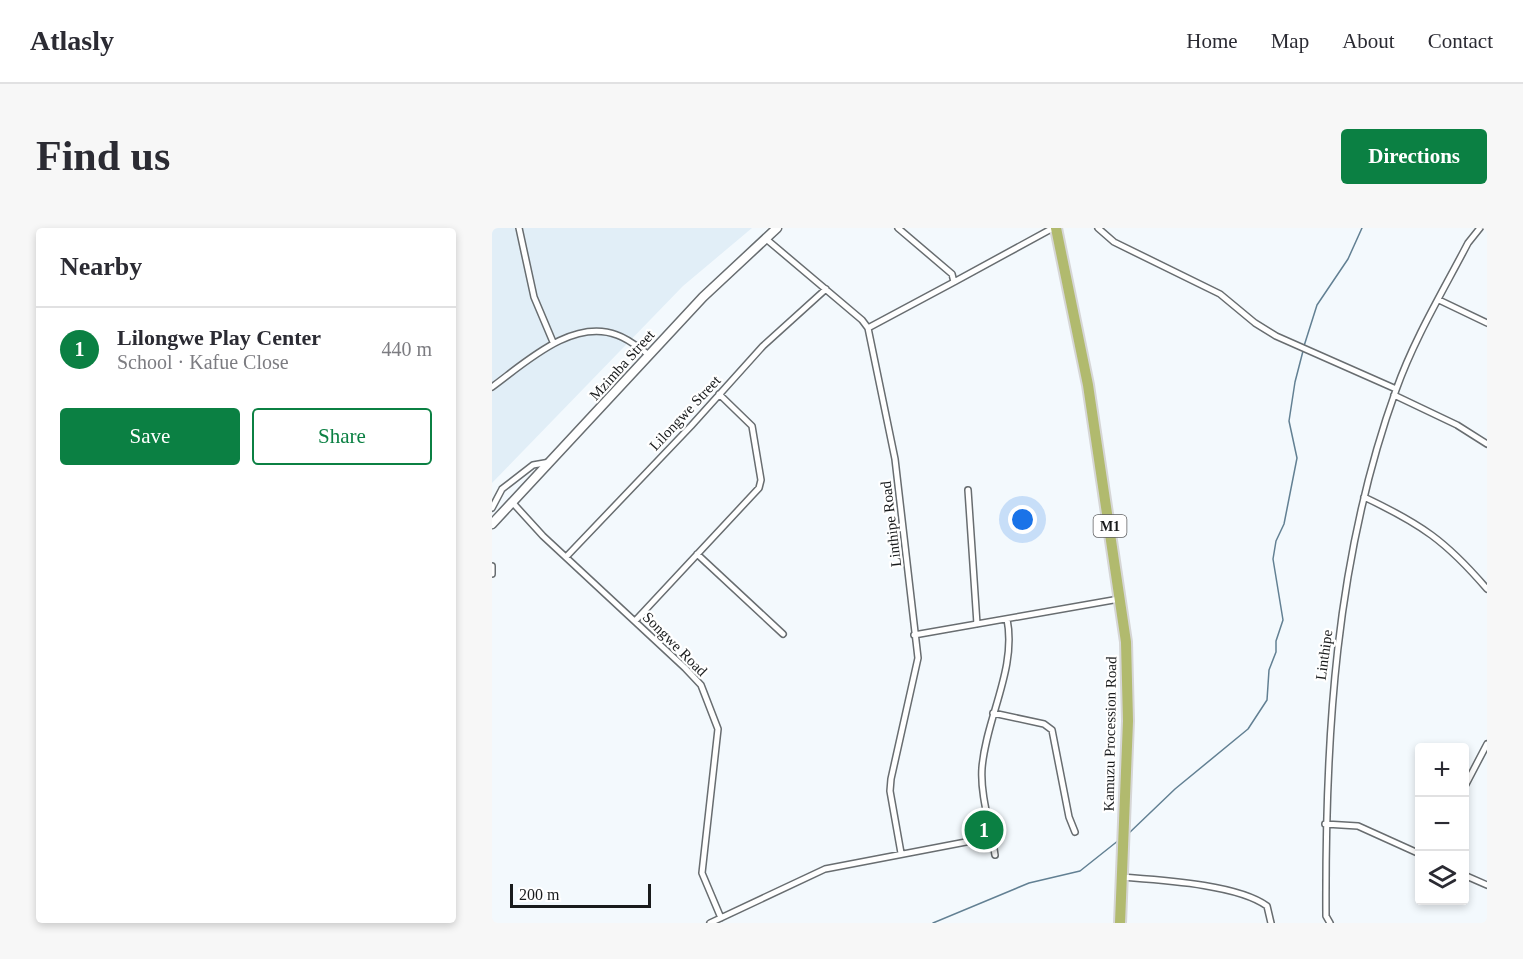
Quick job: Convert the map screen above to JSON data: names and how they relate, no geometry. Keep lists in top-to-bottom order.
{
  "streets": {
    "highway": ["M1", "Kamuzu Procession Road"],
    "main road": ["Mzimba Street"],
    "street": [
      "Lilongwe Street",
      "Linthipe Road",
      "Songwe Road",
      "Linthipe"
    ]
  },
  "crossings": [
    ["Mzimba Street", "Songwe Road"],
    ["Lilongwe Street", "Songwe Road"]
  ],
  "scale_bar": "200 m",
  "page": {
    "header": "Atlasly",
    "nav": [
      "Home",
      "Map",
      "About",
      "Contact"
    ],
    "buttons": [
      "Directions",
      ["Save", "Share"]
    ],
    "title": "Find us",
    "heading": "Nearby",
    "list": [
      {
        "mark": "1",
        "name": "Lilongwe Play Center",
        "note": "School · Kafue Close",
        "value": "440 m"
      }
    ],
    "map_buttons": ["+", "−"],
    "pins": "1",
    "scale": "200 m"
  }
}
